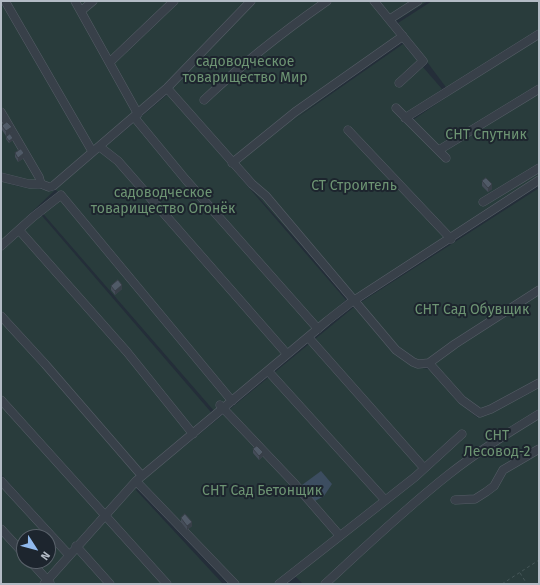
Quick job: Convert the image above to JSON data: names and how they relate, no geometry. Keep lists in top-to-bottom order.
{
  "parks": [
    "садоводческое товарищество Мир",
    "СНТ Спутник",
    "СТ Строитель",
    "садоводческое товарищество Огонёк",
    "СНТ Сад Обувщик",
    "СНТ Лесовод-2",
    "СНТ Сад Бетонщик"
  ],
  "north": "bottom right"
}
